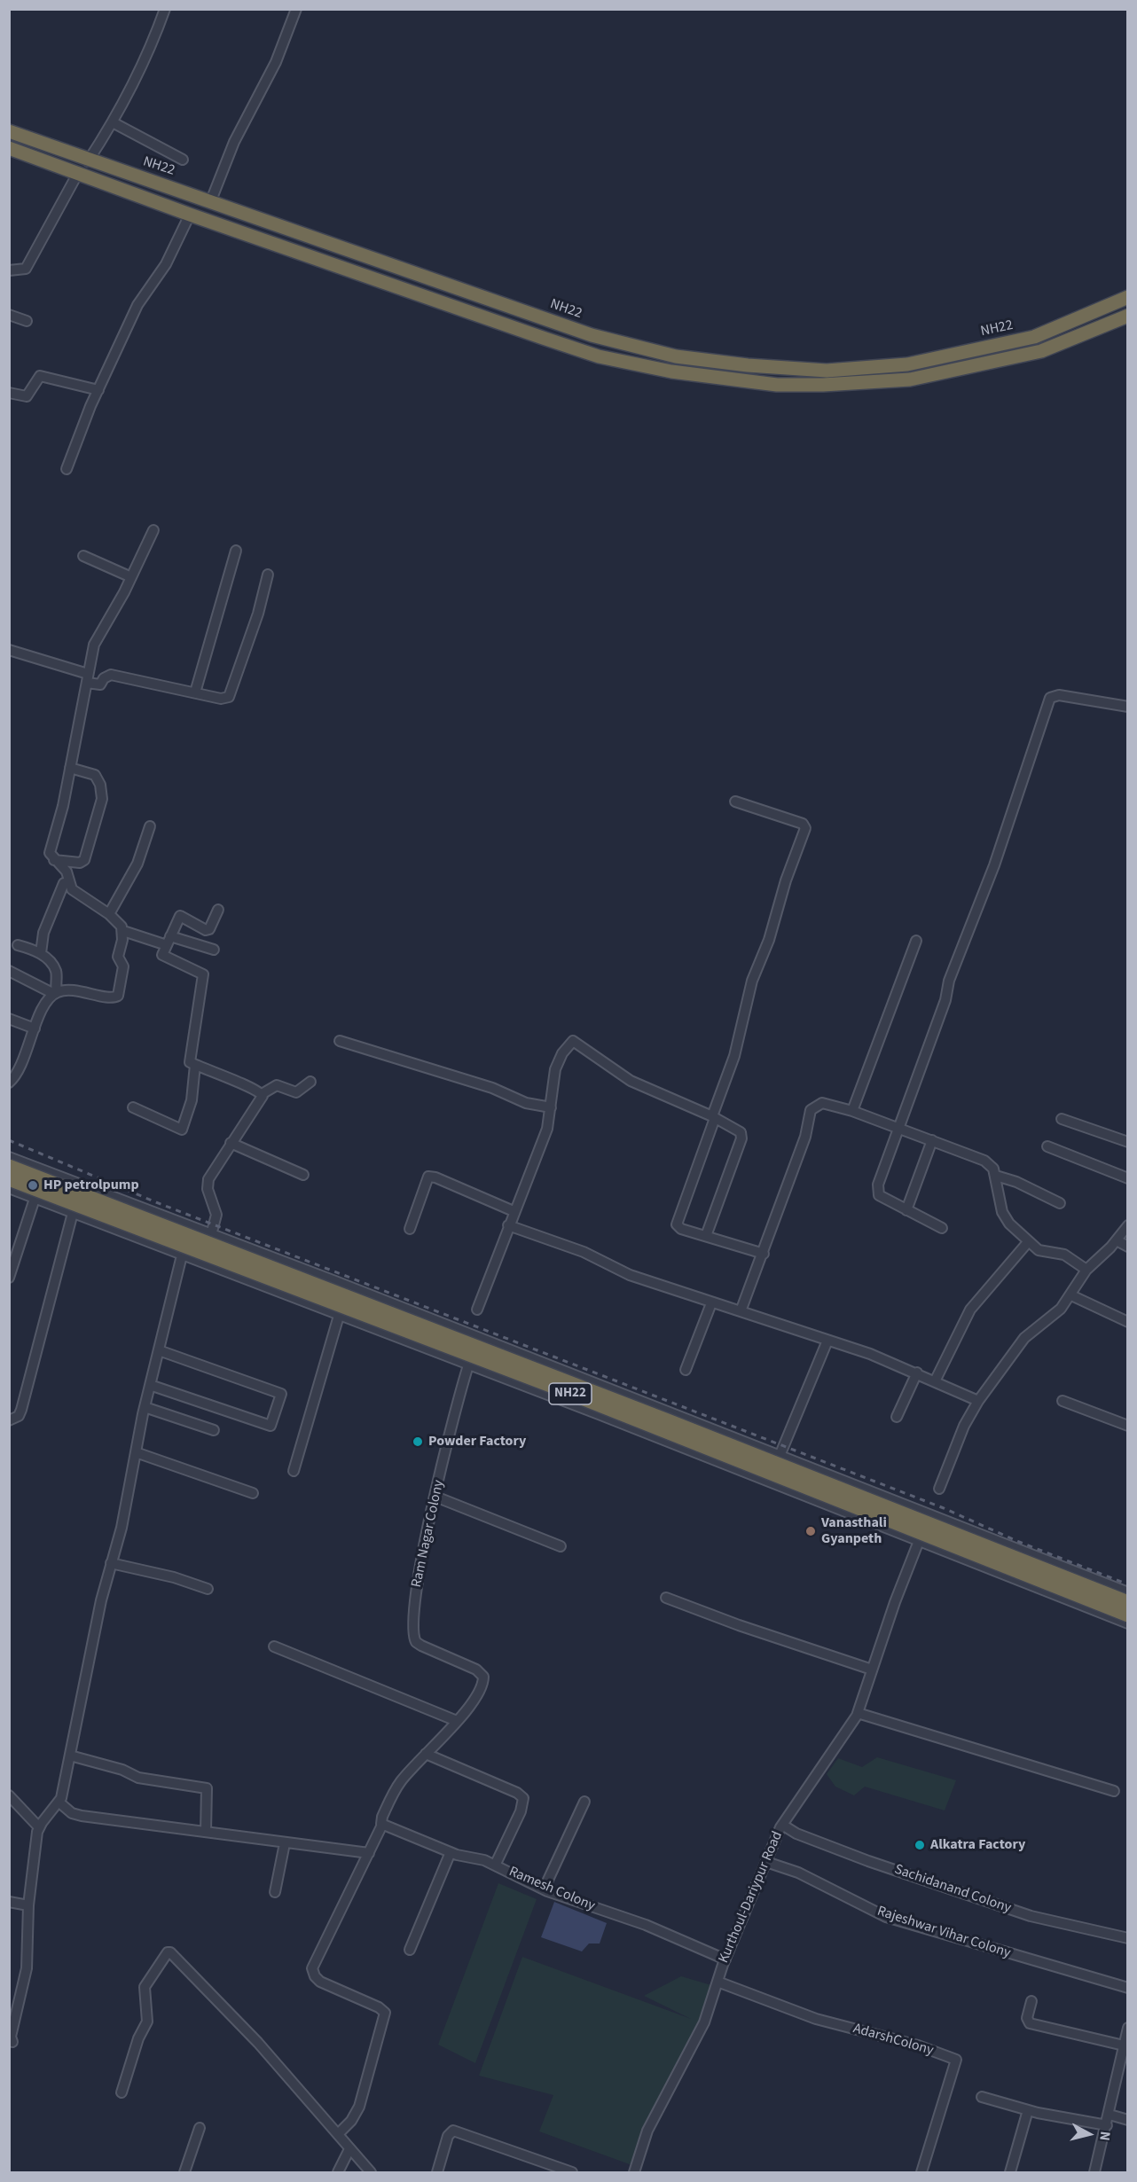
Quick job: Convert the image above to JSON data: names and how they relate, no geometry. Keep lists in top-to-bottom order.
{
  "streets": {
    "highway": ["NH22"],
    "street": [
      "Ram Nagar Colony",
      "Ramesh Colony",
      "Sachidanand Colony",
      "Kurthoul-Dariypur Road",
      "Rajeshwar Vihar Colony",
      "AdarshColony"
    ]
  },
  "crossings": [
    ["Ram Nagar Colony", "Ramesh Colony"],
    ["Ramesh Colony", "Kurthoul-Dariypur Road"],
    ["Sachidanand Colony", "Kurthoul-Dariypur Road"],
    ["Kurthoul-Dariypur Road", "Rajeshwar Vihar Colony"],
    ["Kurthoul-Dariypur Road", "AdarshColony"]
  ],
  "places": [
    "HP petrolpump",
    "Powder Factory",
    "Vanasthali Gyanpeth",
    "Alkatra Factory"
  ],
  "north": "right"
}
